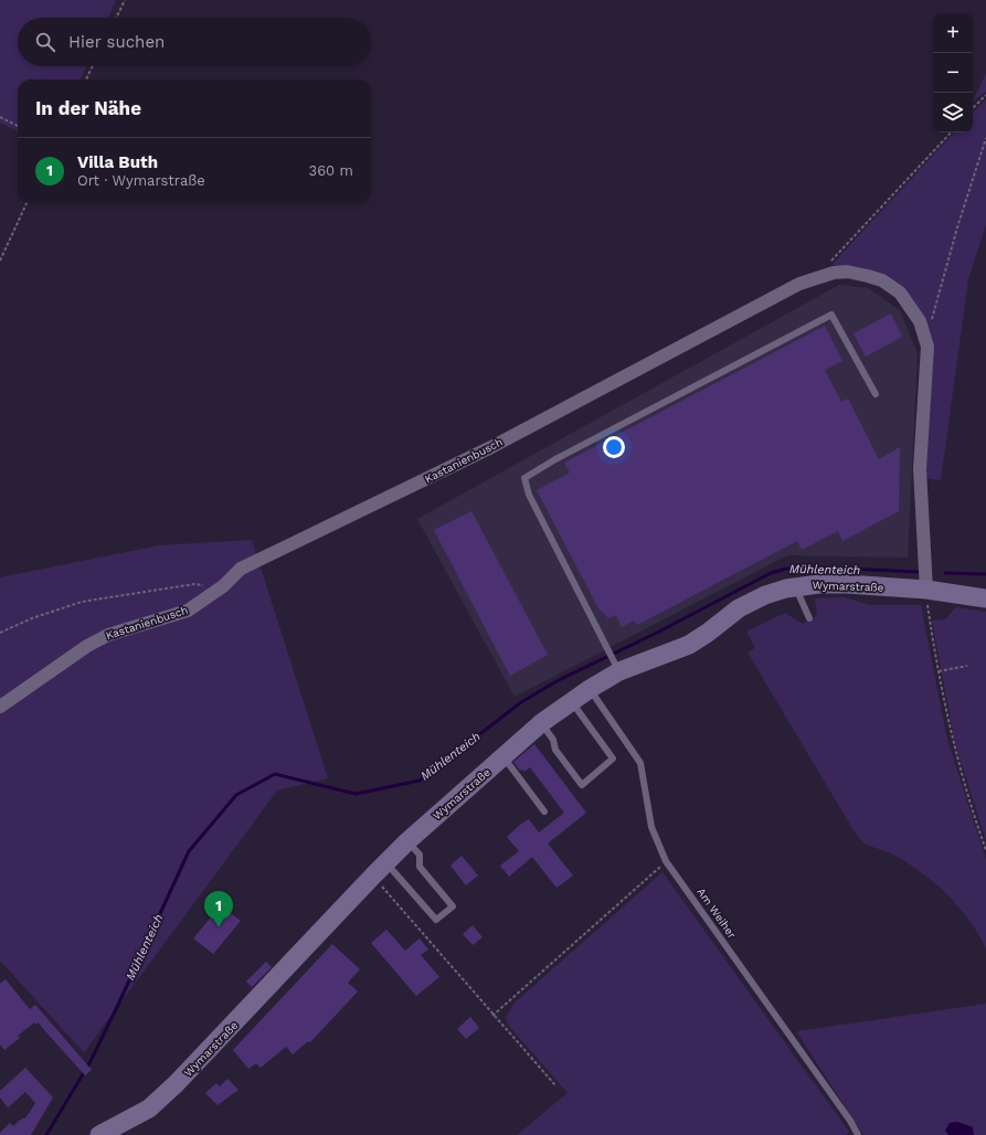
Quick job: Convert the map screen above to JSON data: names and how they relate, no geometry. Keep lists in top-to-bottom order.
{
  "streets": {
    "main road": ["Wymarstraße"],
    "street": ["Kastanienbusch"],
    "lane": ["Am Weiher"]
  },
  "crossings": [
    ["Kastanienbusch", "Wymarstraße"],
    ["Wymarstraße", "Am Weiher"]
  ],
  "water": ["Mühlenteich"],
  "page": {
    "map_buttons": ["+", "−"],
    "search": "Hier suchen",
    "heading": "In der Nähe",
    "list": [
      {
        "mark": "1",
        "name": "Villa Buth",
        "note": "Ort · Wymarstraße",
        "value": "360 m"
      }
    ],
    "pins": "1"
  }
}
